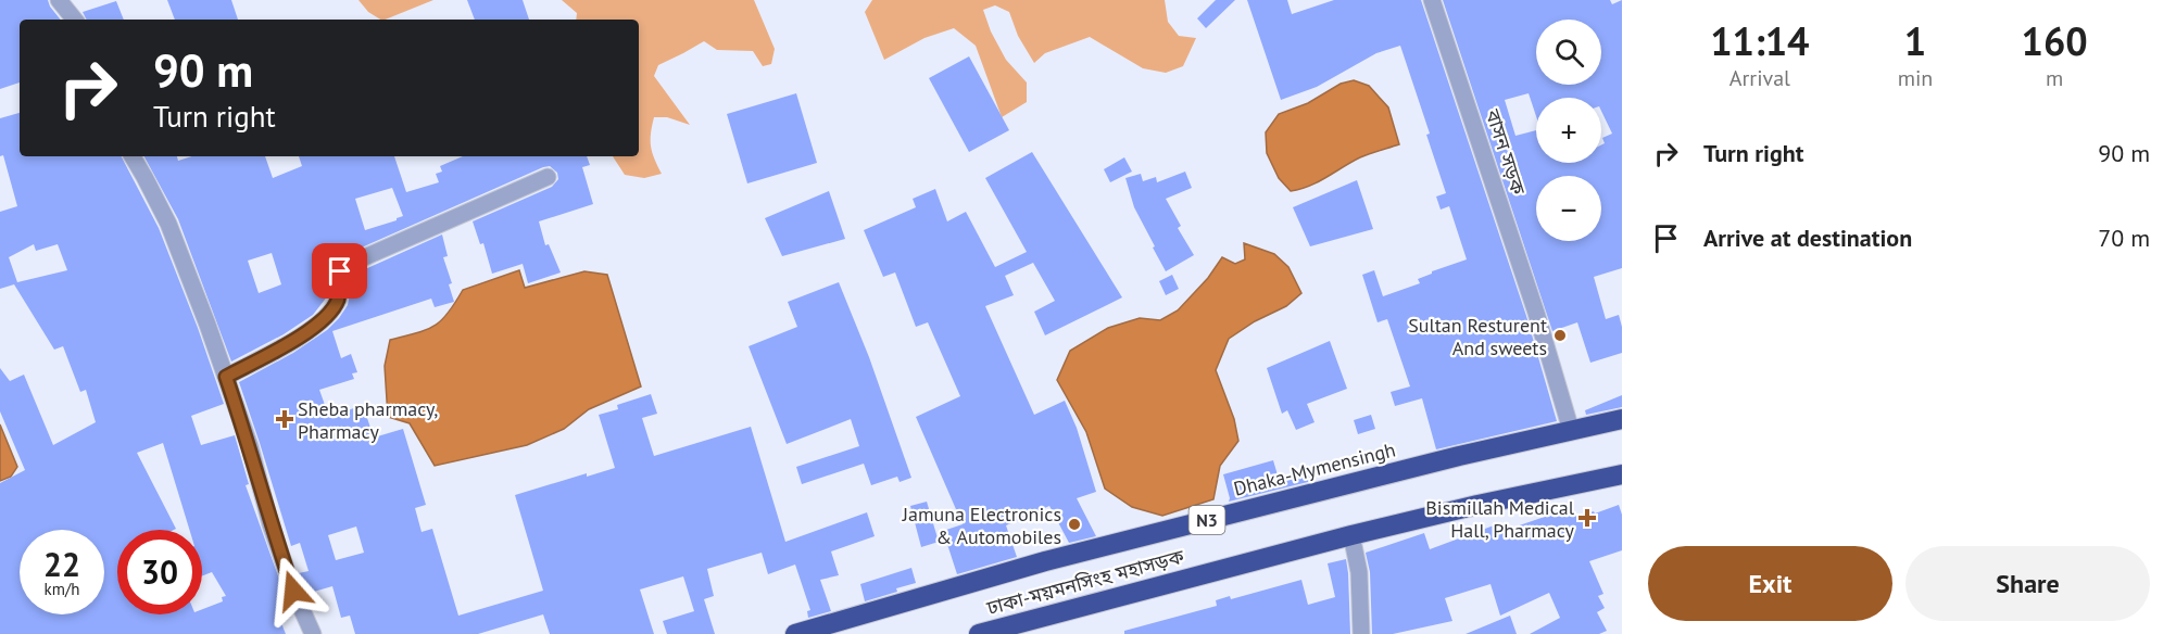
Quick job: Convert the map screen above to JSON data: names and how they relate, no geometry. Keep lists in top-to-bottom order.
{
  "streets": {
    "highway": ["Dhaka-Mymensingh", "N3", "ঢাকা-ময়মনসিংহ মহাসড়ক"],
    "street": ["বাসন সড়ক"]
  },
  "crossings": [
    ["বাসন সড়ক", "Dhaka-Mymensingh"]
  ],
  "places": {
    "other": ["Sultan Resturent And sweets", "Jamuna Electronics & Automobiles"],
    "health": ["Sheba pharmacy, Pharmacy", "Bismillah Medical Hall, Pharmacy"]
  },
  "page": {
    "eta": [
      "11:14",
      "Arrival",
      "1",
      "min",
      "160",
      "m"
    ],
    "map_buttons": ["+", "−"],
    "turn": ["90 m", "Turn right"],
    "list": [
      {
        "name": "Turn right",
        "value": "90 m"
      },
      {
        "name": "Arrive at destination",
        "value": "70 m"
      }
    ],
    "speed": "22 km/h",
    "limit": "30",
    "buttons": ["Exit", "Share"]
  }
}
